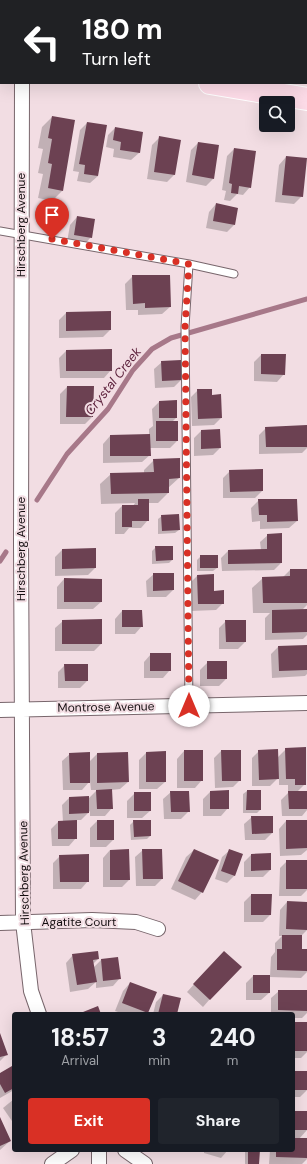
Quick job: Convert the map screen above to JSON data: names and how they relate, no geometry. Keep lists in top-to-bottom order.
{
  "streets": {
    "street": ["Hirschberg Avenue", "Montrose Avenue", "Agatite Court"]
  },
  "crossings": [
    ["Hirschberg Avenue", "Montrose Avenue"],
    ["Hirschberg Avenue", "Agatite Court"]
  ],
  "water": ["Crystal Creek"],
  "page": {
    "turn": ["180 m", "Turn left"],
    "eta": [
      "18:57",
      "Arrival",
      "3",
      "min",
      "240",
      "m"
    ],
    "buttons": ["Exit", "Share"]
  }
}
